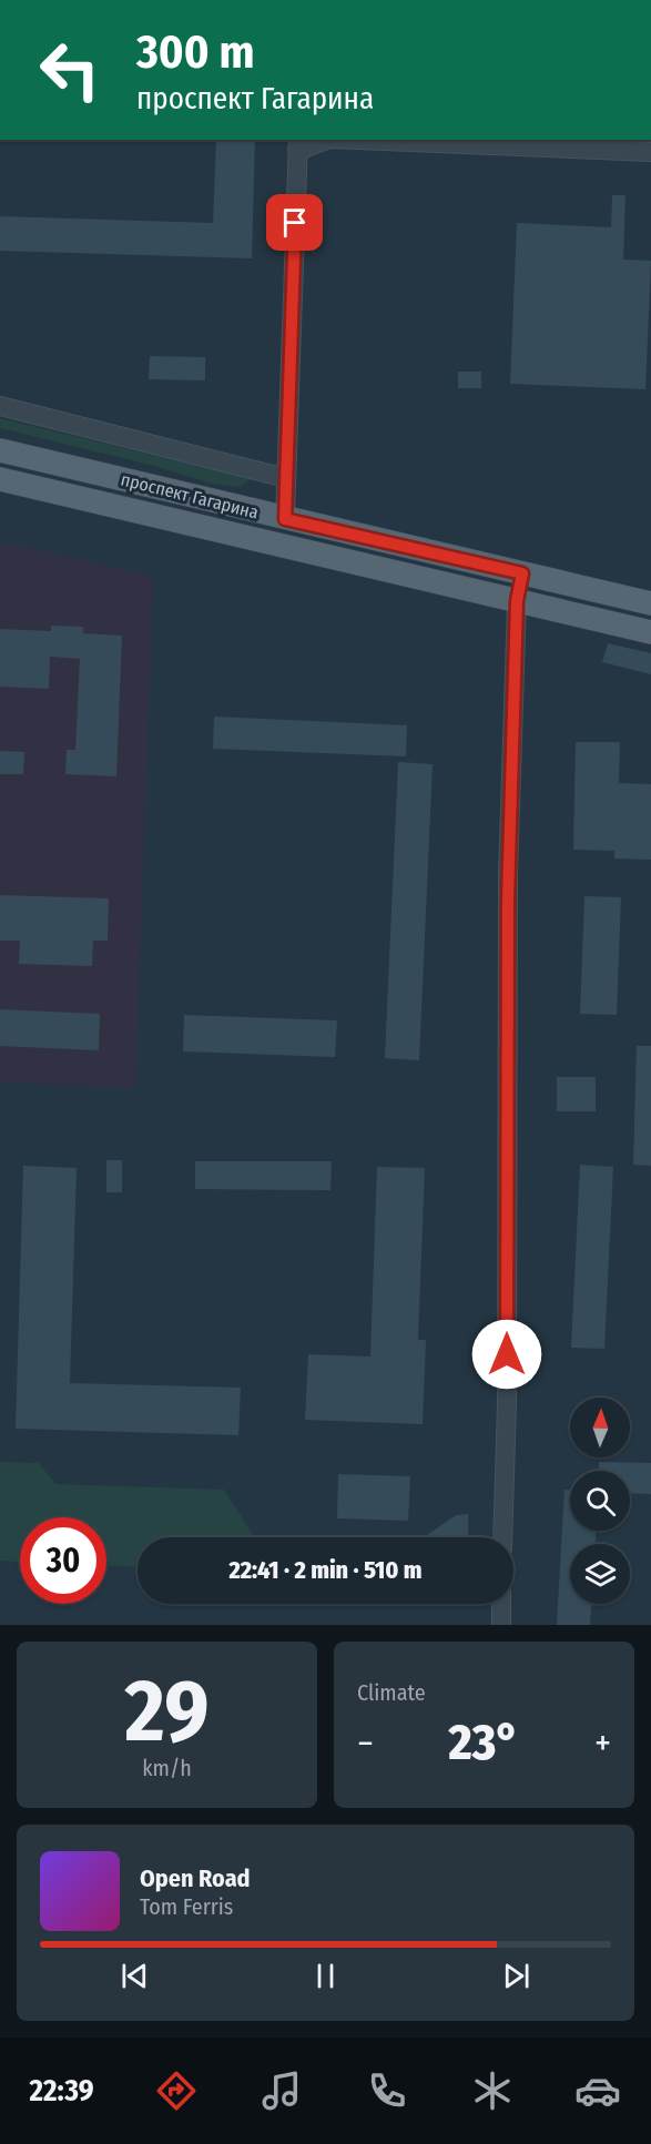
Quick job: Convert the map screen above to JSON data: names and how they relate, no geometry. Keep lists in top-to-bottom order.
{
  "streets": {
    "main road": ["проспект Гагарина"]
  },
  "north": "top",
  "page": {
    "turn": ["300 m", "проспект Гагарина"],
    "limit": "30",
    "trip": "22:41 · 2 min · 510 m",
    "tile": [
      ["29", "km/h"],
      "Climate"
    ],
    "heat": ["−", "23°", "+"],
    "song": ["Open Road", "Tom Ferris"],
    "tabs": "22:39"
  }
}
